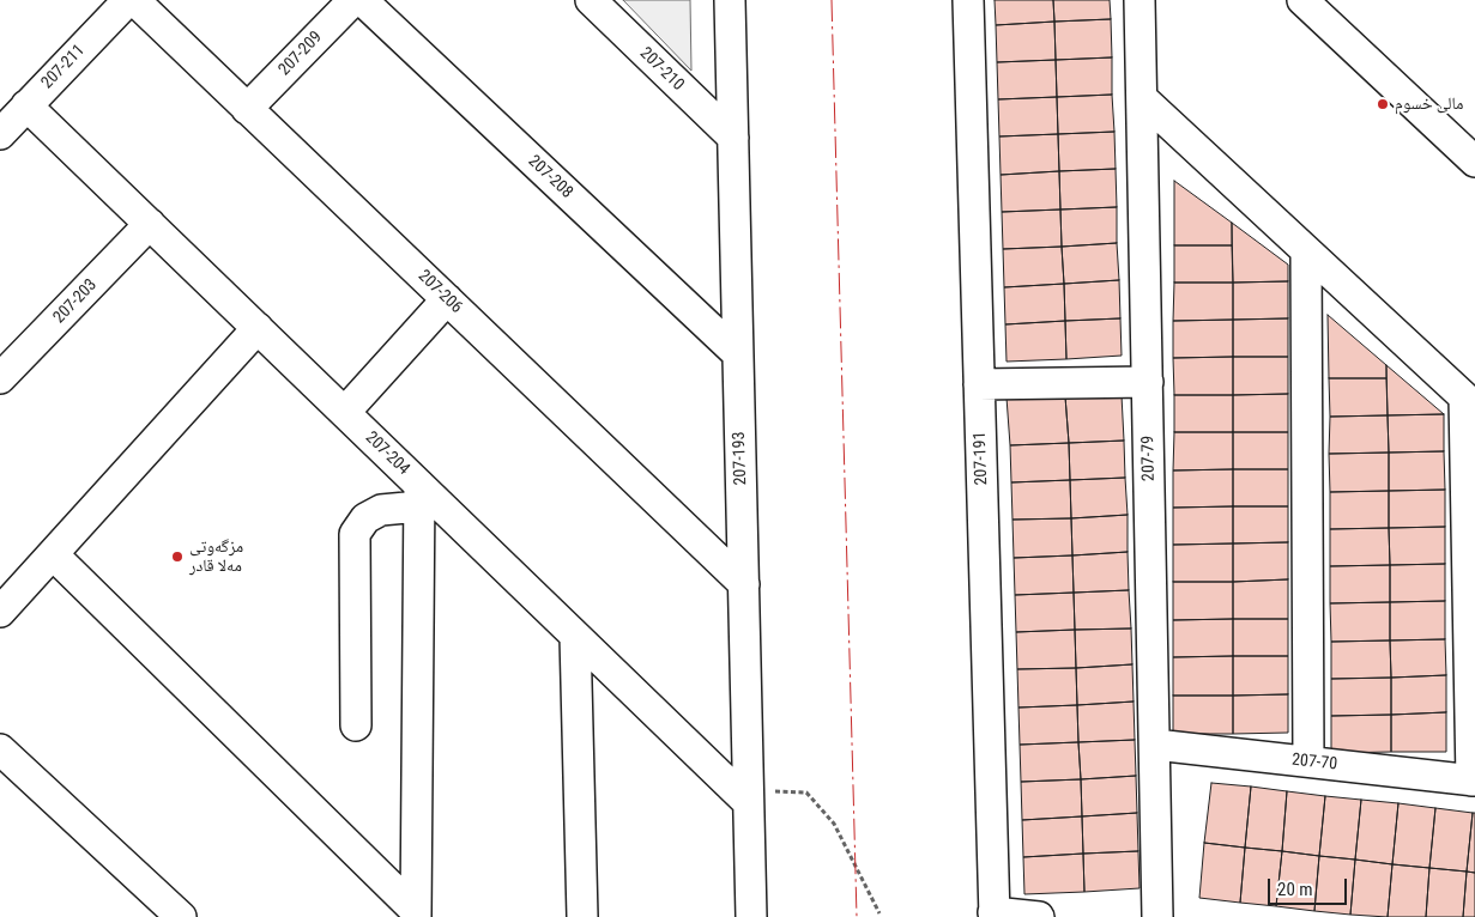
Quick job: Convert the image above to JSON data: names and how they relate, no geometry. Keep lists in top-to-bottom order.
{
  "streets": {
    "street": [
      "207-209",
      "207-211",
      "207-210",
      "207-208",
      "207-206",
      "207-203",
      "207-204",
      "207-193",
      "207-191",
      "207-79",
      "207-70"
    ]
  },
  "crossings": [
    ["207-209", "207-206"],
    ["207-211", "207-204"],
    ["207-210", "207-193"],
    ["207-208", "207-193"],
    ["207-206", "207-193"],
    ["207-203", "207-204"],
    ["207-204", "207-193"],
    ["207-79", "207-70"]
  ],
  "places": ["مالى خسوم", "مزگەوتی مەلا قادر"],
  "scale_bar": "20 m"
}
